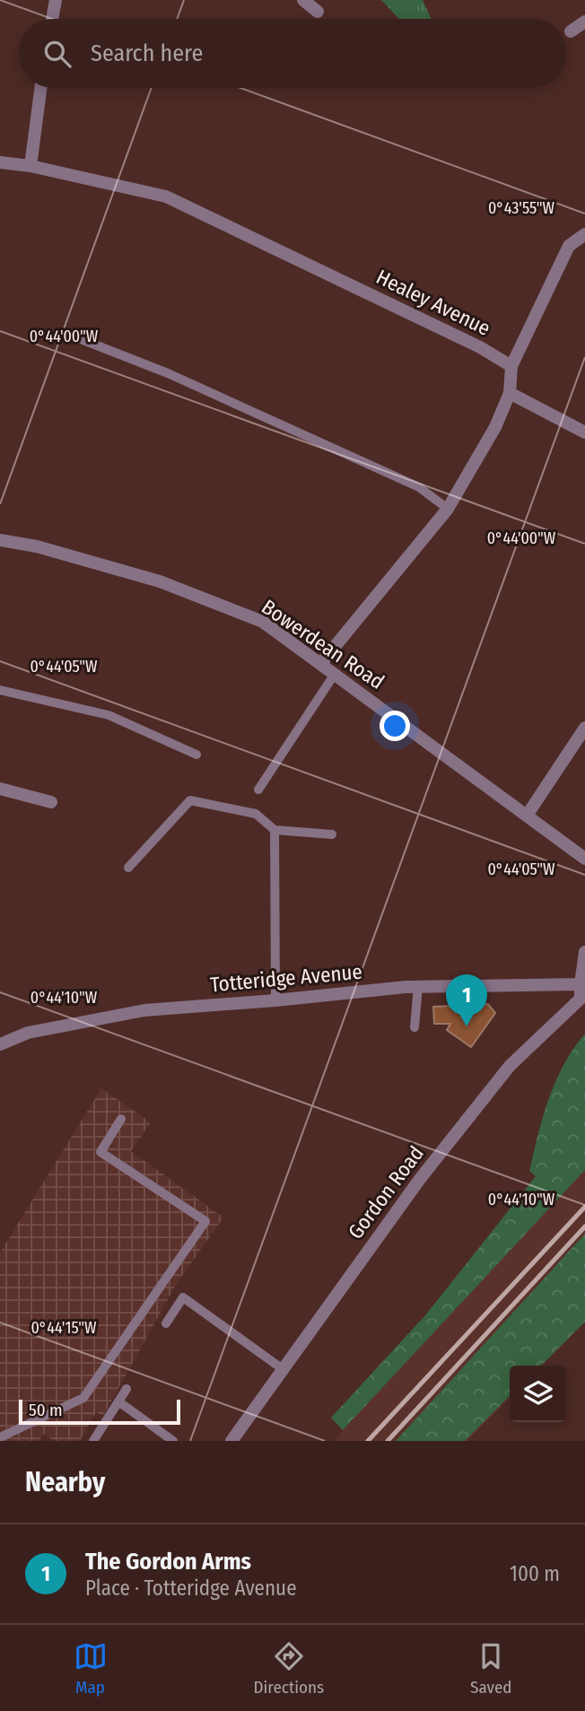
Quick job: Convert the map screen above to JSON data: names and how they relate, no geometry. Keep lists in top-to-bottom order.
{
  "streets": {
    "street": [
      "Healey Avenue",
      "Bowerdean Road",
      "Totteridge Avenue",
      "Gordon Road"
    ]
  },
  "crossings": [
    ["Totteridge Avenue", "Gordon Road"]
  ],
  "scale_bar": "50 m",
  "page": {
    "search": "Search here",
    "pins": "1",
    "scale": "50 m",
    "heading": "Nearby",
    "list": [
      {
        "mark": "1",
        "name": "The Gordon Arms",
        "note": "Place · Totteridge Avenue",
        "value": "100 m"
      }
    ],
    "nav": ["Map", "Directions", "Saved"]
  },
  "coordinates": [
    "0°43'55\"W",
    "0°44'00\"W",
    "0°44'05\"W",
    "0°44'10\"W",
    "0°44'15\"W"
  ]
}
